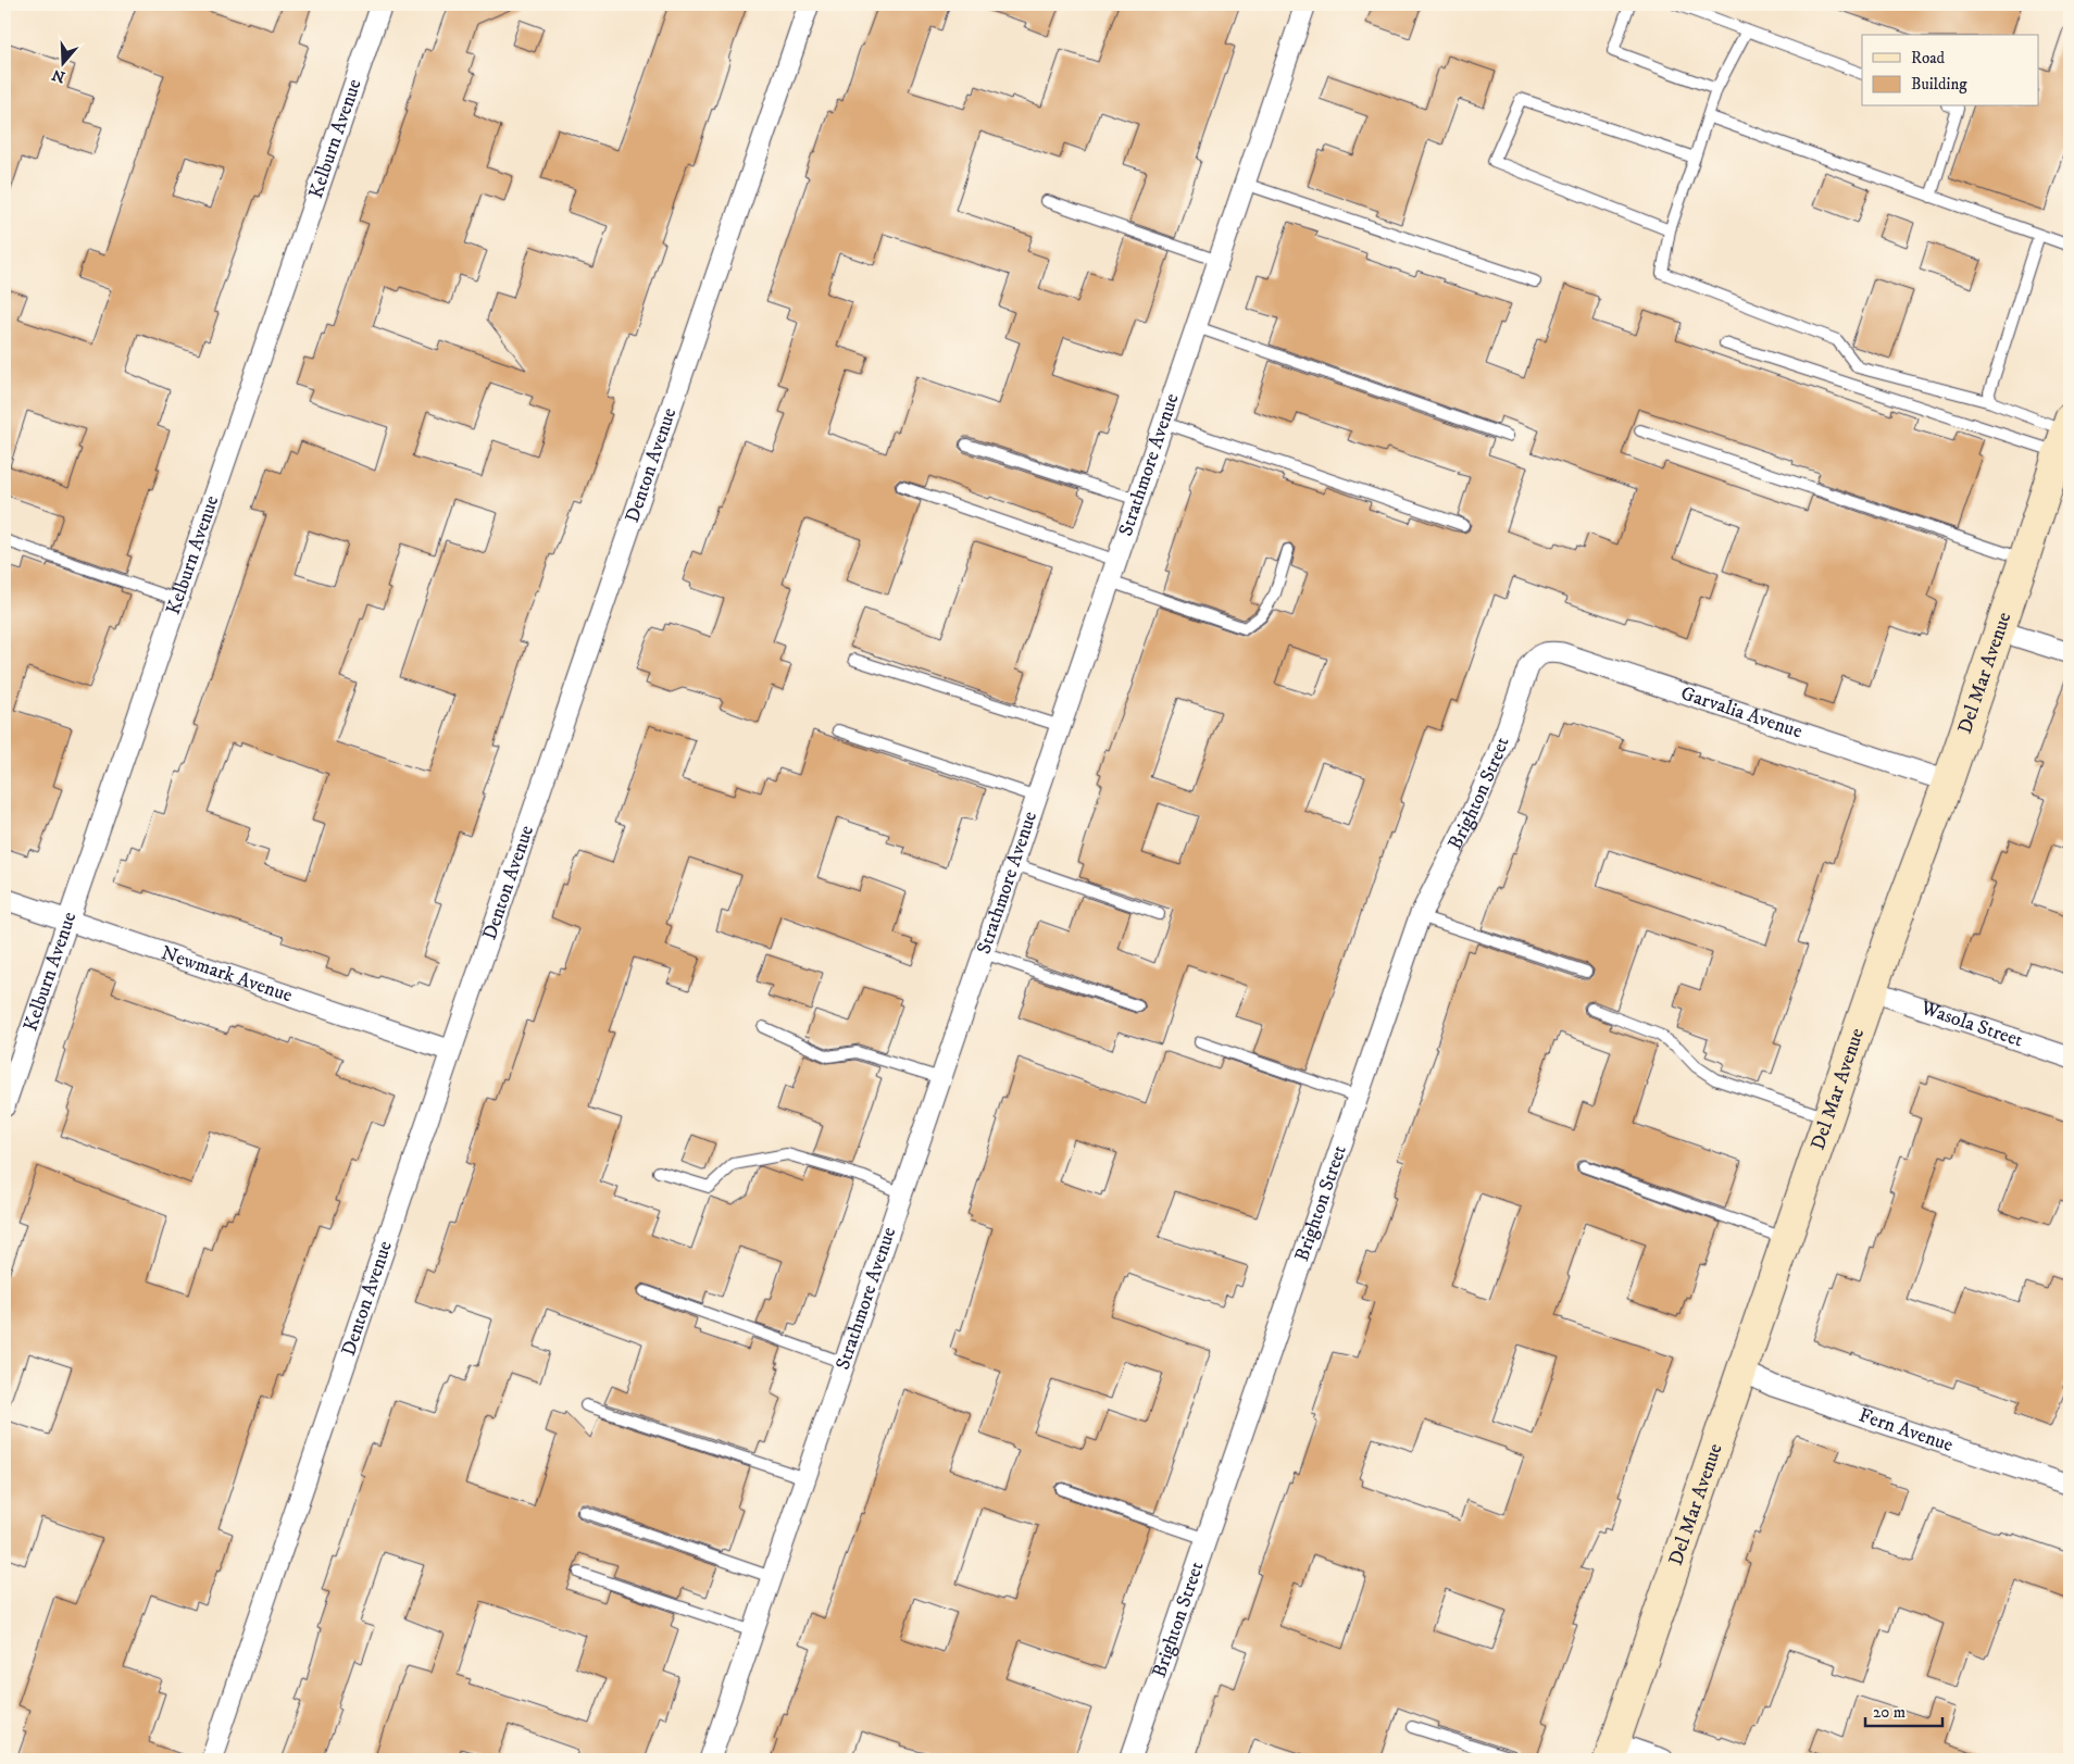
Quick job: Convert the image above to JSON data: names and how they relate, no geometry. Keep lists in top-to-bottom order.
{
  "streets": {
    "main road": ["Del Mar Avenue"],
    "street": [
      "Kelburn Avenue",
      "Denton Avenue",
      "Strathmore Avenue",
      "Garvalia Avenue",
      "Brighton Street",
      "Newmark Avenue",
      "Wasola Street",
      "Fern Avenue"
    ]
  },
  "crossings": [
    ["Kelburn Avenue", "Newmark Avenue"],
    ["Denton Avenue", "Newmark Avenue"],
    ["Del Mar Avenue", "Garvalia Avenue"],
    ["Del Mar Avenue", "Wasola Street"],
    ["Del Mar Avenue", "Fern Avenue"],
    ["Garvalia Avenue", "Brighton Street"]
  ],
  "legend": ["Road", "Building"],
  "scale_bar": "20 m",
  "north": "bottom"
}
